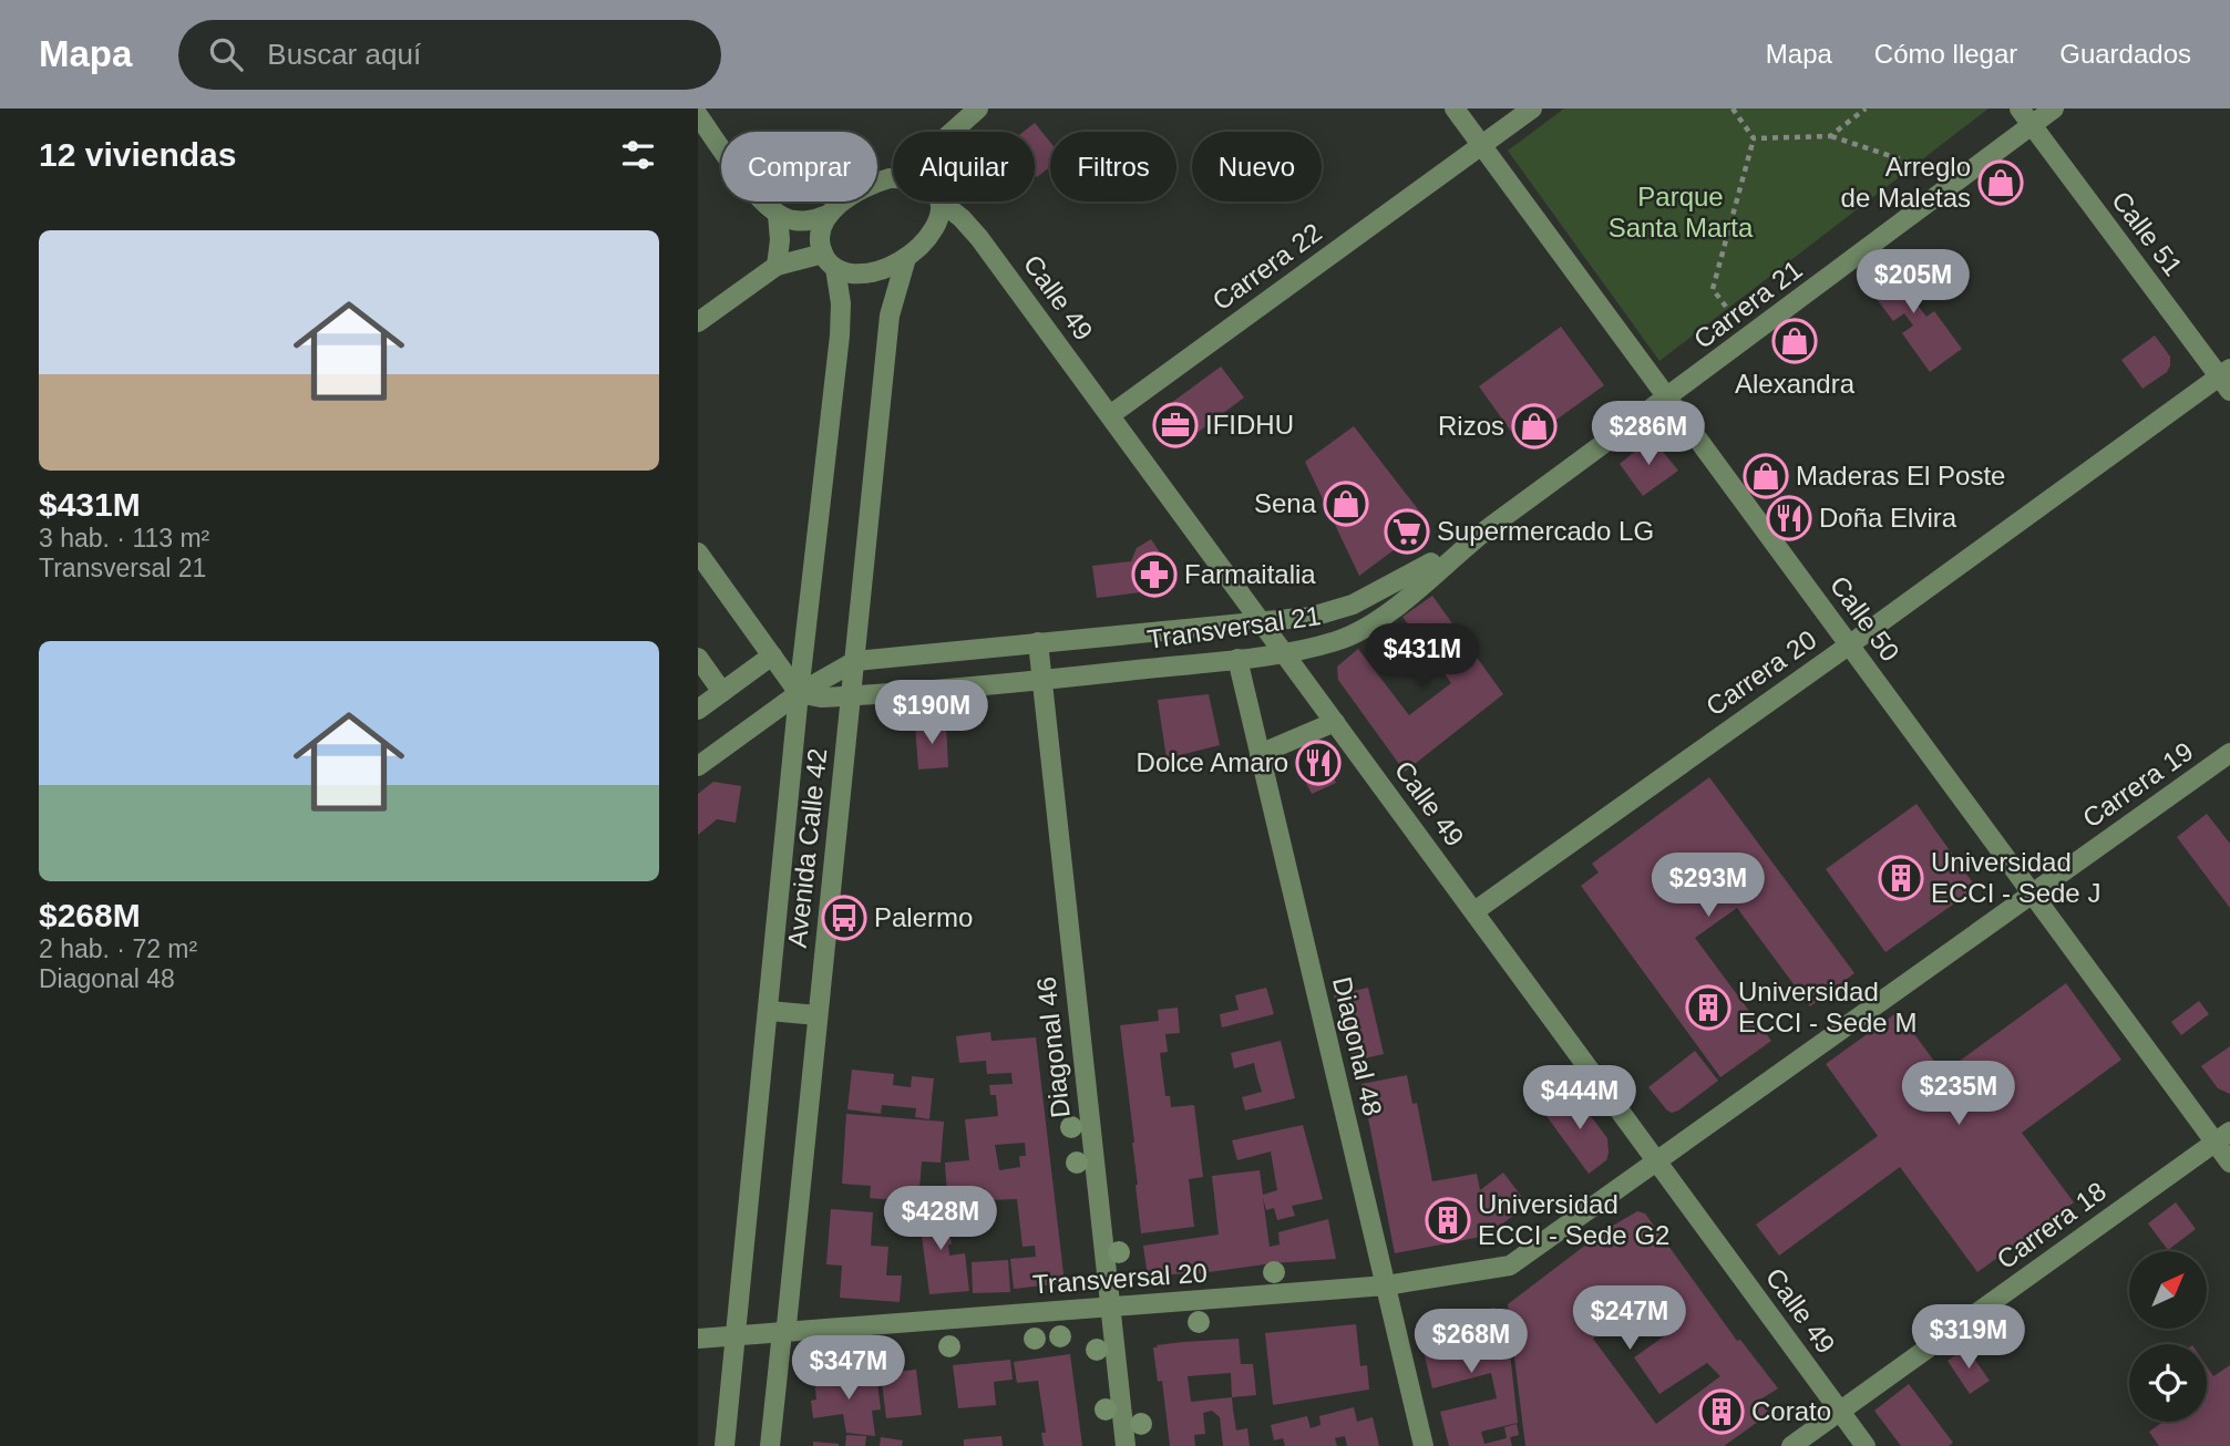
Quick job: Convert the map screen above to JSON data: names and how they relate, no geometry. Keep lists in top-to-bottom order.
{
  "streets": {
    "street": [
      "Calle 51",
      "Carrera 22",
      "Calle 49",
      "Carrera 21",
      "Calle 50",
      "Transversal 21",
      "Carrera 20",
      "Carrera 19",
      "Avenida Calle 42",
      "Diagonal 48",
      "Diagonal 46",
      "Carrera 18",
      "Transversal 20"
    ]
  },
  "crossings": [
    ["Calle 51", "Carrera 21"],
    ["Calle 51", "Carrera 20"],
    ["Carrera 22", "Calle 49"],
    ["Carrera 22", "Calle 50"],
    ["Calle 49", "Transversal 21"],
    ["Calle 49", "Carrera 20"],
    ["Calle 49", "Carrera 19"],
    ["Calle 49", "Carrera 18"],
    ["Carrera 21", "Calle 50"],
    ["Carrera 21", "Transversal 21"],
    ["Calle 50", "Carrera 20"],
    ["Calle 50", "Carrera 19"],
    ["Calle 50", "Carrera 18"],
    ["Transversal 21", "Avenida Calle 42"],
    ["Transversal 21", "Diagonal 48"],
    ["Transversal 21", "Diagonal 46"],
    ["Carrera 19", "Transversal 20"],
    ["Avenida Calle 42", "Transversal 20"],
    ["Diagonal 48", "Transversal 20"],
    ["Diagonal 46", "Transversal 20"]
  ],
  "parks": ["Parque Santa Marta"],
  "places": {
    "shop": [
      "Arreglo de Maletas",
      "Alexandra",
      "Rizos",
      "Maderas El Poste",
      "Sena"
    ],
    "office": ["IFIDHU"],
    "restaurant": ["Doña Elvira", "Dolce Amaro"],
    "supermarket": ["Supermercado LG"],
    "pharmacy": ["Farmaitalia"],
    "building": [
      "Universidad ECCI - Sede J",
      "Universidad ECCI - Sede M",
      "Universidad ECCI - Sede G2",
      "Corato"
    ],
    "bus stop": ["Palermo"]
  },
  "north": "top right",
  "page": {
    "header": "Mapa",
    "search": "Buscar aquí",
    "nav": ["Mapa", "Cómo llegar", "Guardados"],
    "heading": "12 viviendas",
    "chip": [
      "Comprar",
      "Alquilar",
      "Filtros",
      "Nuevo"
    ],
    "list": [
      {
        "name": "$431M",
        "note": "3 hab. · 113 m² · Transversal 21"
      },
      {
        "name": "$268M",
        "note": "2 hab. · 72 m² · Diagonal 48"
      }
    ],
    "price": [
      "$205M",
      "$286M",
      "$431M",
      "$190M",
      "$293M",
      "$235M",
      "$444M",
      "$428M",
      "$247M",
      "$319M",
      "$268M",
      "$347M"
    ]
  }
}
